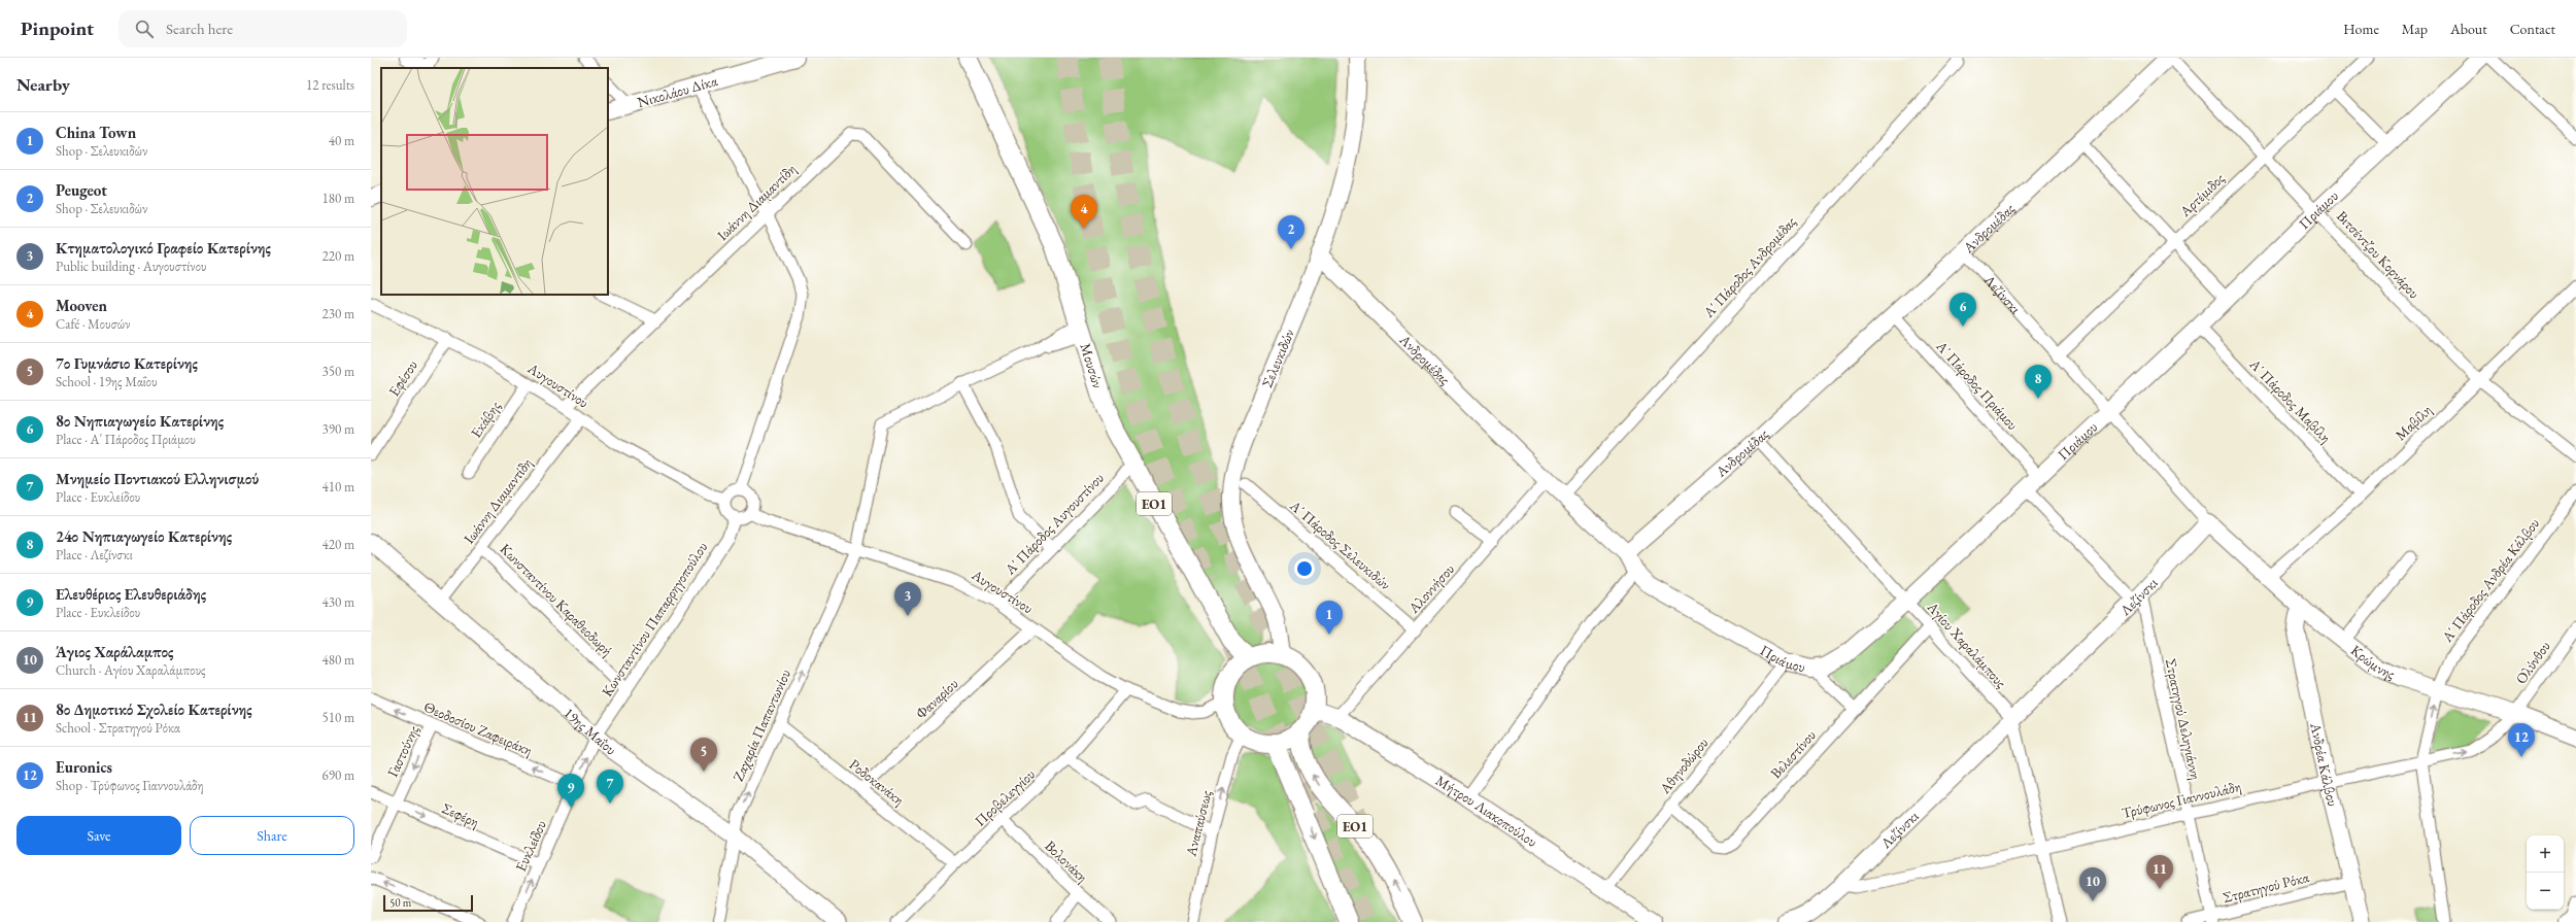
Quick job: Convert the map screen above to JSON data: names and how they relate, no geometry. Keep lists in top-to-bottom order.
{
  "streets": {
    "main road": ["Μουσών", "ΕΟ1"],
    "street": [
      "Νικολάου Δίκα",
      "Αρτέμιδος",
      "Ιωάννη Διαμαντίδη",
      "Πριάμου",
      "Ανδρομέδας",
      "Βιτσέντζου Κορνάρου",
      "Α΄ Πάροδος Ανδρομέδας",
      "Λεζίνσκι",
      "Σελευκιδών",
      "Εφέσου",
      "Αυγουστίνου",
      "Α΄ Πάροδος Πριάμου",
      "Α΄ Πάροδος Μαβίλη",
      "Εκάβης",
      "Μαβίλη",
      "Α΄ Πάροδος Αυγουστίνου",
      "Α΄ Πάροδος Σελευκιδών",
      "Α΄ Πάροδος Ανδρέα Κάλβου",
      "Αλοννήσου",
      "Κωνσταντίνου Καραθεοδωρή",
      "Κωνσταντίνου Παπαρρηγοπούλου",
      "Αγίου Χαραλάμπους",
      "Κρώμνης",
      "Ολύνθου",
      "Φαναρίου",
      "Στρατηγού Δεληγιάννη",
      "Ζαχαρία Παπαντωνίου",
      "Θεοδοσίου Ζαφειράκη",
      "19ης Μαΐου",
      "Γαστούνης",
      "Βελεστίνου",
      "Ανδρέα Κάλβου",
      "Αθηνοδώρου",
      "Ροδοκανάκη",
      "Προβελεγγίου",
      "Τρύφωνος Γιαννουλάδη",
      "Μήτρου Λιακοπούλου",
      "Σεφέρη",
      "Αναπαύσεως",
      "Ευκλείδου",
      "Βολονάκη",
      "Στρατηγού Ρόκα"
    ]
  },
  "crossings": [
    ["Αρτέμιδος", "Βιτσέντζου Κορνάρου"],
    ["Αρτέμιδος", "Λεζίνσκι"],
    ["Ιωάννη Διαμαντίδη", "Αυγουστίνου"],
    ["Ιωάννη Διαμαντίδη", "Κωνσταντίνου Καραθεοδωρή"],
    ["Ιωάννη Διαμαντίδη", "19ης Μαΐου"],
    ["Πριάμου", "Ανδρομέδας"],
    ["Πριάμου", "Βιτσέντζου Κορνάρου"],
    ["Πριάμου", "Λεζίνσκι"],
    ["Πριάμου", "Α΄ Πάροδος Πριάμου"],
    ["Πριάμου", "Α΄ Πάροδος Μαβίλη"],
    ["Πριάμου", "Αγίου Χαραλάμπους"],
    ["Πριάμου", "Αθηνοδώρου"],
    ["Ανδρομέδας", "Βιτσέντζου Κορνάρου"],
    ["Ανδρομέδας", "Α΄ Πάροδος Ανδρομέδας"],
    ["Ανδρομέδας", "Λεζίνσκι"],
    ["Ανδρομέδας", "Σελευκιδών"],
    ["Ανδρομέδας", "Α΄ Πάροδος Πριάμου"],
    ["Ανδρομέδας", "Αλοννήσου"],
    ["Ανδρομέδας", "Αγίου Χαραλάμπους"],
    ["Βιτσέντζου Κορνάρου", "Μαβίλη"],
    ["Λεζίνσκι", "Αγίου Χαραλάμπους"],
    ["Λεζίνσκι", "Κρώμνης"],
    ["Λεζίνσκι", "Στρατηγού Δεληγιάννη"],
    ["Λεζίνσκι", "Τρύφωνος Γιαννουλάδη"],
    ["Σελευκιδών", "Μουσών"],
    ["Σελευκιδών", "Αυγουστίνου"],
    ["Σελευκιδών", "ΕΟ1"],
    ["Σελευκιδών", "Μήτρου Λιακοπούλου"],
    ["Σελευκιδών", "Αναπαύσεως"],
    ["Μουσών", "Αυγουστίνου"],
    ["Μουσών", "ΕΟ1"],
    ["Μουσών", "Α΄ Πάροδος Αυγουστίνου"],
    ["Μουσών", "Μήτρου Λιακοπούλου"],
    ["Μουσών", "Αναπαύσεως"],
    ["Εφέσου", "Αυγουστίνου"],
    ["Αυγουστίνου", "Εκάβης"],
    ["Αυγουστίνου", "ΕΟ1"],
    ["Αυγουστίνου", "Α΄ Πάροδος Αυγουστίνου"],
    ["Αυγουστίνου", "Κωνσταντίνου Παπαρρηγοπούλου"],
    ["Αυγουστίνου", "Φαναρίου"],
    ["Αυγουστίνου", "Ζαχαρία Παπαντωνίου"],
    ["Αυγουστίνου", "Προβελεγγίου"],
    ["Αυγουστίνου", "Μήτρου Λιακοπούλου"],
    ["Αυγουστίνου", "Αναπαύσεως"],
    ["Α΄ Πάροδος Μαβίλη", "Μαβίλη"],
    ["Μαβίλη", "Κρώμνης"],
    ["ΕΟ1", "Μήτρου Λιακοπούλου"],
    ["ΕΟ1", "Αναπαύσεως"],
    ["Α΄ Πάροδος Σελευκιδών", "Αλοννήσου"],
    ["Α΄ Πάροδος Ανδρέα Κάλβου", "Κρώμνης"],
    ["Α΄ Πάροδος Ανδρέα Κάλβου", "Τρύφωνος Γιαννουλάδη"],
    ["Αλοννήσου", "Μήτρου Λιακοπούλου"],
    ["Κωνσταντίνου Καραθεοδωρή", "Κωνσταντίνου Παπαρρηγοπούλου"],
    ["Κωνσταντίνου Παπαρρηγοπούλου", "19ης Μαΐου"],
    ["Κωνσταντίνου Παπαρρηγοπούλου", "Ευκλείδου"],
    ["Αγίου Χαραλάμπους", "Βελεστίνου"],
    ["Αγίου Χαραλάμπους", "Τρύφωνος Γιαννουλάδη"],
    ["Κρώμνης", "Ολύνθου"],
    ["Κρώμνης", "Ανδρέα Κάλβου"],
    ["Κρώμνης", "Τρύφωνος Γιαννουλάδη"],
    ["Ολύνθου", "Τρύφωνος Γιαννουλάδη"],
    ["Φαναρίου", "Ροδοκανάκη"],
    ["Στρατηγού Δεληγιάννη", "Τρύφωνος Γιαννουλάδη"],
    ["Στρατηγού Δεληγιάννη", "Στρατηγού Ρόκα"],
    ["Ζαχαρία Παπαντωνίου", "19ης Μαΐου"],
    ["Ζαχαρία Παπαντωνίου", "Ροδοκανάκη"],
    ["Θεοδοσίου Ζαφειράκη", "Γαστούνης"],
    ["Θεοδοσίου Ζαφειράκη", "Ευκλείδου"],
    ["19ης Μαΐου", "Ευκλείδου"],
    ["Γαστούνης", "Σεφέρη"],
    ["Βελεστίνου", "Αθηνοδώρου"],
    ["Ανδρέα Κάλβου", "Τρύφωνος Γιαννουλάδη"],
    ["Ανδρέα Κάλβου", "Στρατηγού Ρόκα"],
    ["Αθηνοδώρου", "Μήτρου Λιακοπούλου"],
    ["Ροδοκανάκη", "Προβελεγγίου"],
    ["Προβελεγγίου", "Βολονάκη"],
    ["Μήτρου Λιακοπούλου", "Αναπαύσεως"],
    ["Σεφέρη", "Ευκλείδου"]
  ],
  "one_way": [
    "Ζαχαρία Παπαντωνίου",
    "Θεοδοσίου Ζαφειράκη",
    "Γαστούνης",
    "Αναπαύσεως",
    "Ευκλείδου"
  ],
  "scale_bar": "50 m",
  "page": {
    "header": "Pinpoint",
    "search": "Search here",
    "nav": [
      "Home",
      "Map",
      "About",
      "Contact"
    ],
    "heading": ["Nearby", "12 results"],
    "list": [
      {
        "mark": "1",
        "name": "China Town",
        "note": "Shop · Σελευκιδών",
        "value": "40 m"
      },
      {
        "mark": "2",
        "name": "Peugeot",
        "note": "Shop · Σελευκιδών",
        "value": "180 m"
      },
      {
        "mark": "3",
        "name": "Κτηματολογικό Γραφείο Κατερίνης",
        "note": "Public building · Αυγουστίνου",
        "value": "220 m"
      },
      {
        "mark": "4",
        "name": "Mooven",
        "note": "Café · Μουσών",
        "value": "230 m"
      },
      {
        "mark": "5",
        "name": "7ο Γυμνάσιο Κατερίνης",
        "note": "School · 19ης Μαΐου",
        "value": "350 m"
      },
      {
        "mark": "6",
        "name": "8ο Νηπιαγωγείο Κατερίνης",
        "note": "Place · Α΄ Πάροδος Πριάμου",
        "value": "390 m"
      },
      {
        "mark": "7",
        "name": "Μνημείο Ποντιακού Ελληνισμού",
        "note": "Place · Ευκλείδου",
        "value": "410 m"
      },
      {
        "mark": "8",
        "name": "24ο Νηπιαγωγείο Κατερίνης",
        "note": "Place · Λεζίνσκι",
        "value": "420 m"
      },
      {
        "mark": "9",
        "name": "Ελευθέριος Ελευθεριάδης",
        "note": "Place · Ευκλείδου",
        "value": "430 m"
      },
      {
        "mark": "10",
        "name": "Άγιος Χαράλαμπος",
        "note": "Church · Αγίου Χαραλάμπους",
        "value": "480 m"
      },
      {
        "mark": "11",
        "name": "8ο Δημοτικό Σχολείο Κατερίνης",
        "note": "School · Στρατηγού Ρόκα",
        "value": "510 m"
      },
      {
        "mark": "12",
        "name": "Euronics",
        "note": "Shop · Τρύφωνος Γιαννουλάδη",
        "value": "690 m"
      }
    ],
    "pins": [
      "4",
      "2",
      "6",
      "8",
      "3",
      "1",
      "12",
      "5",
      "7",
      "9",
      "11",
      "10"
    ],
    "buttons": ["Save", "Share"],
    "map_buttons": ["+", "−"],
    "scale": "50 m"
  }
}
